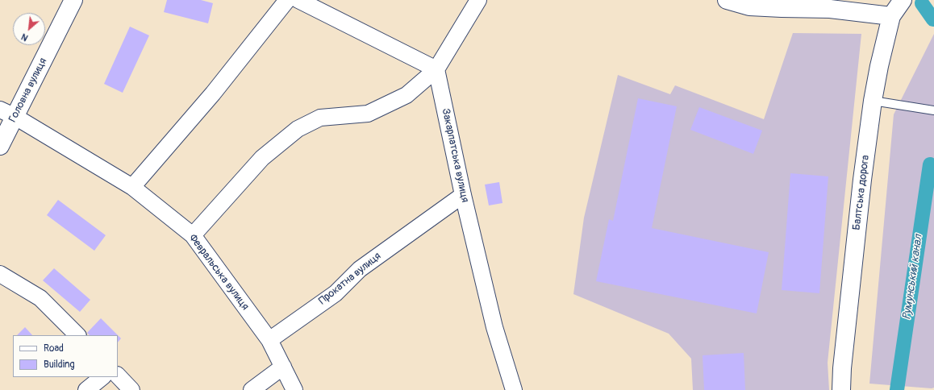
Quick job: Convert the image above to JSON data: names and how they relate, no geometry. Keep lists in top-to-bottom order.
{
  "streets": {
    "main road": ["Головна вулиця", "Балтська дорога"],
    "street": ["Закарпатська вулиця", "Февральська вулиця", "Прокатна вулиця"]
  },
  "crossings": [
    ["Головна вулиця", "Февральська вулиця"],
    ["Закарпатська вулиця", "Прокатна вулиця"],
    ["Февральська вулиця", "Прокатна вулиця"]
  ],
  "water": ["Румунський канал"],
  "legend": ["Road", "Building"],
  "north": "bottom left"
}
